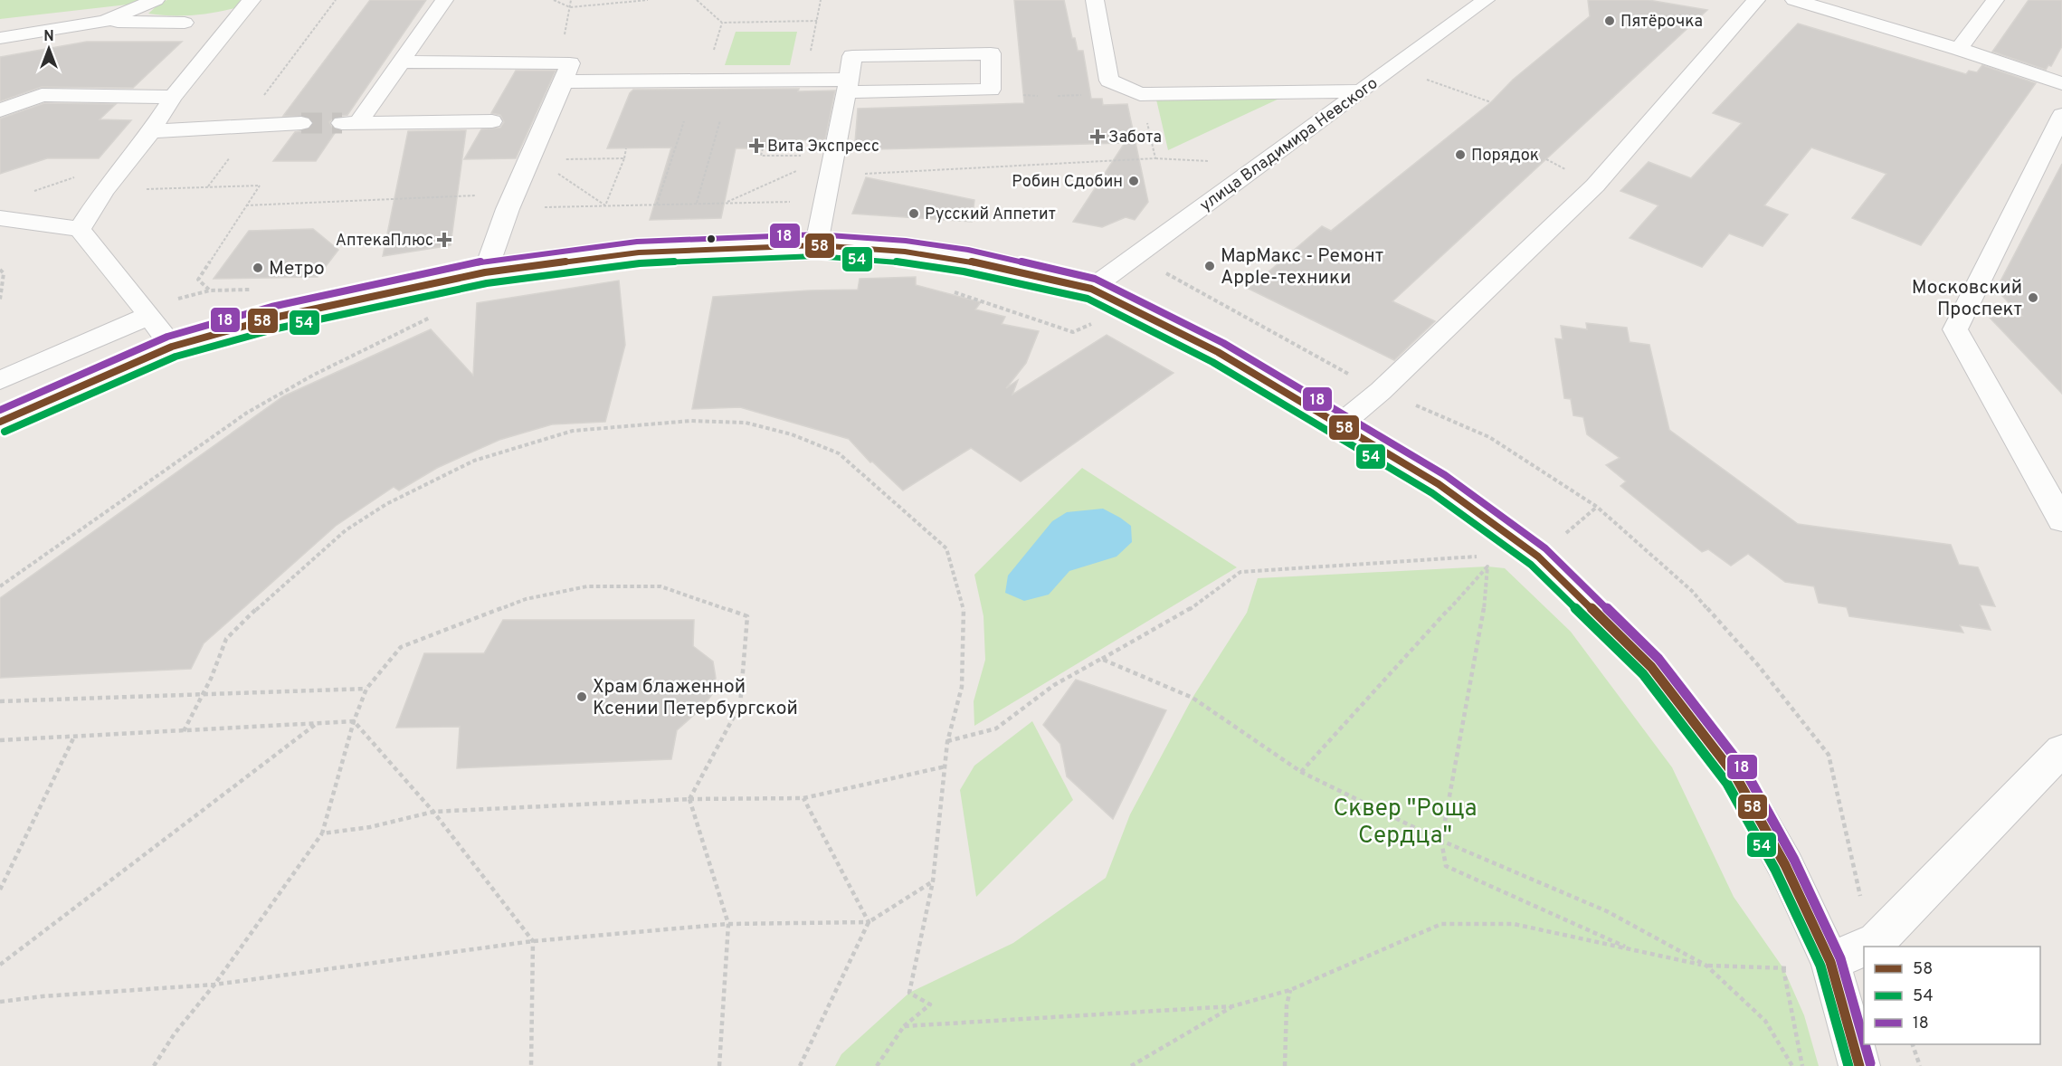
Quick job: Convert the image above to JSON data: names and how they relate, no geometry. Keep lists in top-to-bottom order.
{
  "streets": {
    "street": ["улица Владимира Невского"]
  },
  "parks": ["Сквер \"Роща Сердца\""],
  "places": {
    "other": [
      "Пятёрочка",
      "Порядок",
      "Робин Сдобин",
      "Русский Аппетит",
      "МарМакс - Ремонт Apple-техники",
      "Метро",
      "Московский Проспект",
      "Храм блаженной Ксении Петербургской"
    ],
    "health": ["Забота", "Вита Экспресс", "АптекаПлюс"]
  },
  "lines": ["transit line 18", "transit line 58", "transit line 54"],
  "legend": ["58", "54", "18"],
  "north": "top"
}
